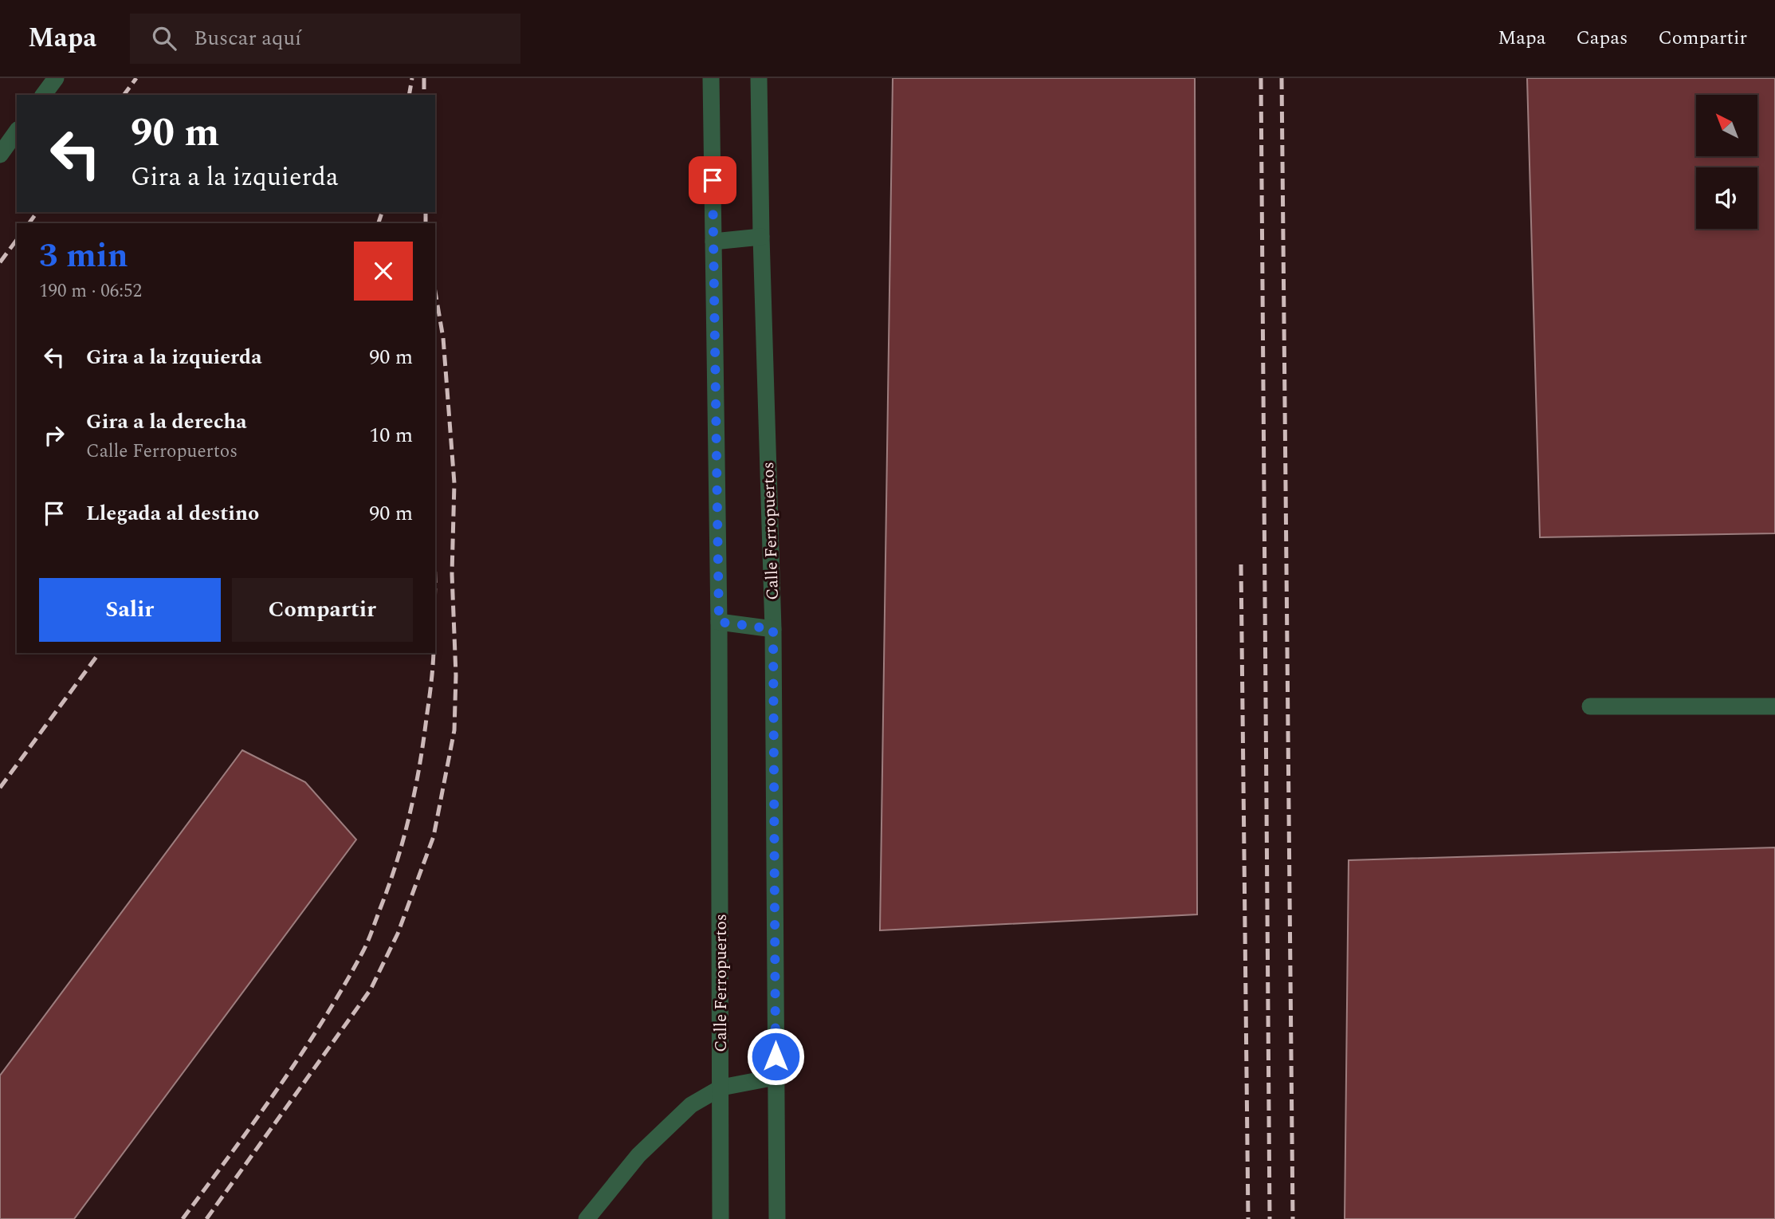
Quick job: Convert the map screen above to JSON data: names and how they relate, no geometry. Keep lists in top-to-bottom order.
{
  "streets": {
    "street": ["Calle Ferropuertos"]
  },
  "north": "top left",
  "page": {
    "header": "Mapa",
    "search": "Buscar aquí",
    "nav": ["Mapa", "Capas", "Compartir"],
    "turn": ["90 m", "Gira a la izquierda"],
    "heading": ["3 min", "190 m · 06:52"],
    "list": [
      {
        "name": "Gira a la izquierda",
        "value": "90 m"
      },
      {
        "name": "Gira a la derecha",
        "note": "Calle Ferropuertos",
        "value": "10 m"
      },
      {
        "name": "Llegada al destino",
        "value": "90 m"
      }
    ],
    "buttons": ["Salir", "Compartir"]
  }
}
